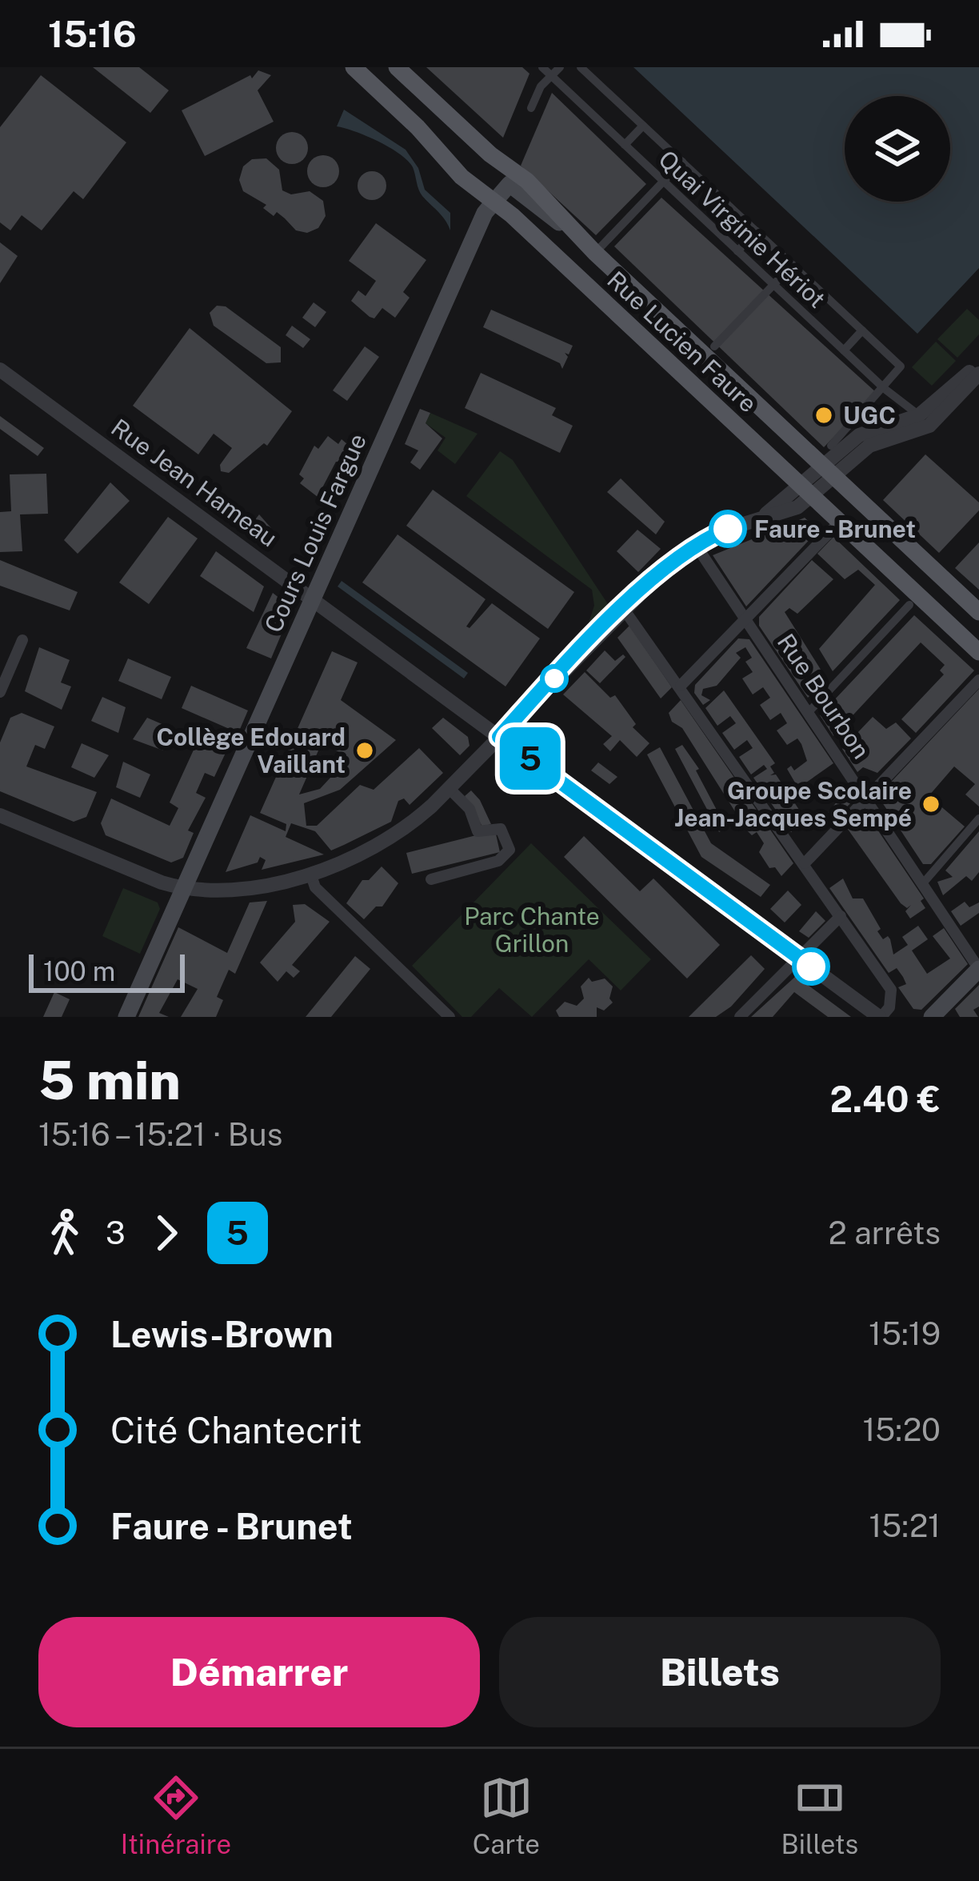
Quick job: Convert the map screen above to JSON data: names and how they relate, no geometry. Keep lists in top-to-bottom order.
{
  "streets": {
    "main road": ["Rue Lucien Faure", "Cours Louis Fargue"],
    "street": ["Quai Virginie Hériot", "Rue Jean Hameau", "Rue Bourbon"]
  },
  "crossings": [
    ["Rue Lucien Faure", "Cours Louis Fargue"],
    ["Rue Jean Hameau", "Cours Louis Fargue"]
  ],
  "parks": ["Parc Chante Grillon"],
  "places": [
    "UGC",
    "Faure - Brunet",
    "Collège Edouard Vaillant",
    "Groupe Scolaire Jean-Jacques Sempé"
  ],
  "lines": ["bus line 5"],
  "scale_bar": "100 m",
  "page": {
    "status": "15:16",
    "on_map": "5",
    "scale": "100 m",
    "heading": ["5 min", "15:16 – 15:21 · Bus", "2.40 €"],
    "legs": ["3", "5", "2 arrêts"],
    "list": [
      {
        "name": "Lewis-Brown",
        "value": "15:19"
      },
      {
        "name": "Cité Chantecrit",
        "value": "15:20"
      },
      {
        "name": "Faure - Brunet",
        "value": "15:21"
      }
    ],
    "buttons": ["Démarrer", "Billets"],
    "tabs": ["Itinéraire", "Carte", "Billets"]
  }
}
